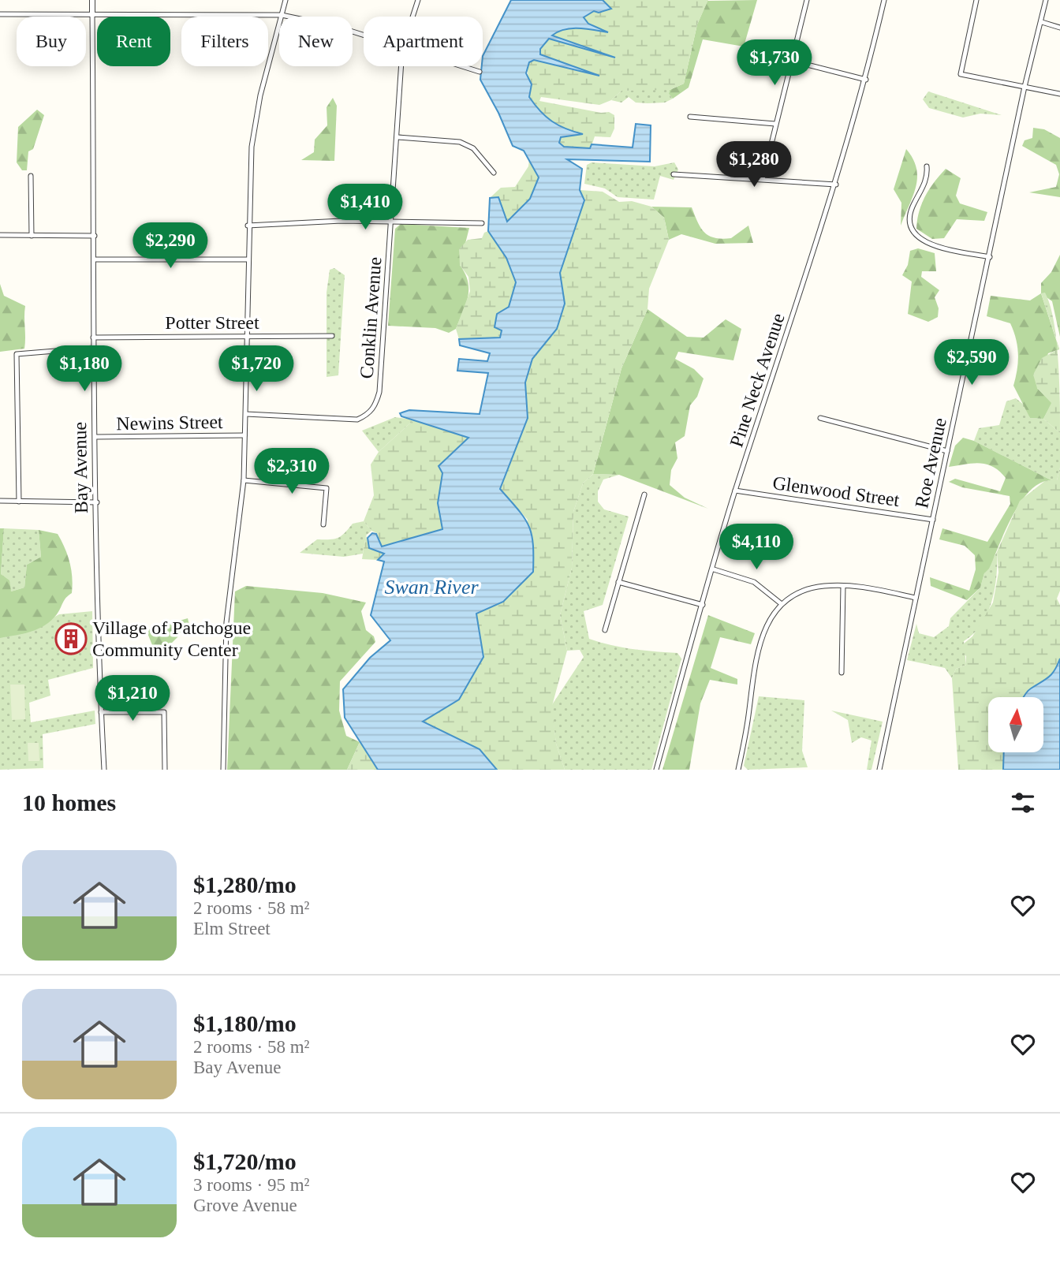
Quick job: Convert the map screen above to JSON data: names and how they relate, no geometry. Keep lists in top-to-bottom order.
{
  "streets": {
    "street": [
      "Conklin Avenue",
      "Potter Street",
      "Pine Neck Avenue",
      "Newins Street",
      "Roe Avenue",
      "Bay Avenue",
      "Glenwood Street"
    ]
  },
  "crossings": [
    ["Potter Street", "Bay Avenue"],
    ["Pine Neck Avenue", "Glenwood Street"],
    ["Newins Street", "Bay Avenue"],
    ["Roe Avenue", "Glenwood Street"]
  ],
  "water": ["Swan River"],
  "places": {
    "building": ["Village of Patchogue Community Center"]
  },
  "north": "top",
  "page": {
    "chip": [
      "Buy",
      "Rent",
      "Filters",
      "New",
      "Apartment"
    ],
    "price": [
      "$1,730",
      "$1,280",
      "$1,410",
      "$2,290",
      "$2,590",
      "$1,180",
      "$1,720",
      "$2,310",
      "$4,110",
      "$1,210"
    ],
    "heading": "10 homes",
    "list": [
      {
        "name": "$1,280/mo",
        "note": "2 rooms · 58 m² · Elm Street"
      },
      {
        "name": "$1,180/mo",
        "note": "2 rooms · 58 m² · Bay Avenue"
      },
      {
        "name": "$1,720/mo",
        "note": "3 rooms · 95 m² · Grove Avenue"
      }
    ]
  }
}
